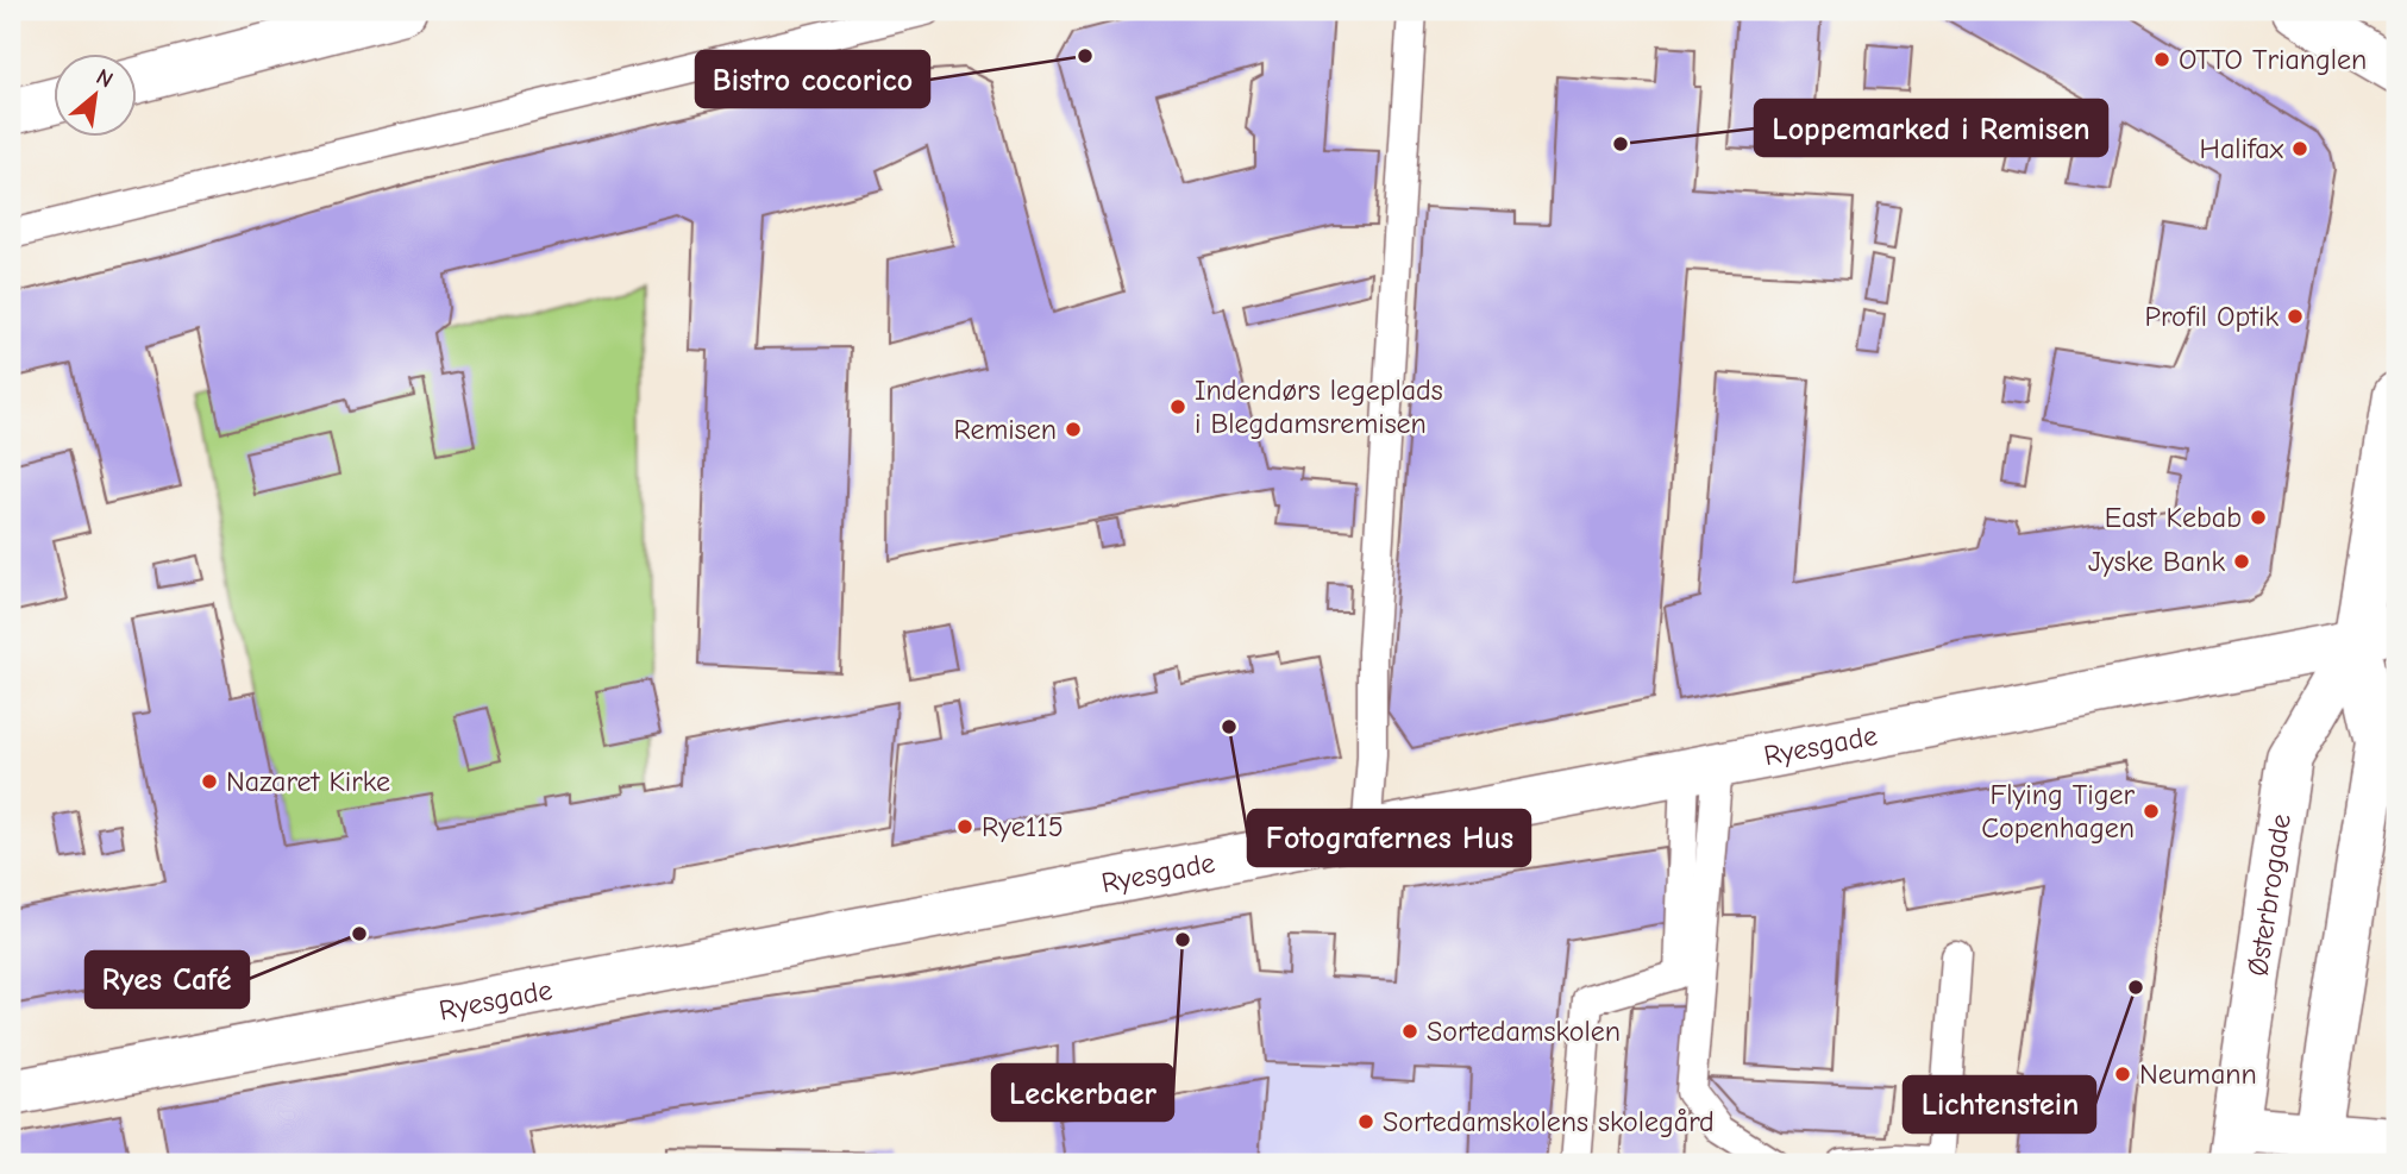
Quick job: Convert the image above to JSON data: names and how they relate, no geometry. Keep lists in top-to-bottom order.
{
  "streets": {
    "street": ["Ryesgade", "Østerbrogade"]
  },
  "crossings": [
    ["Ryesgade", "Østerbrogade"]
  ],
  "places": [
    "Bistro cocorico",
    "OTTO Trianglen",
    "Loppemarked i Remisen",
    "Halifax",
    "Profil Optik",
    "Indendørs legeplads i Blegdamsremisen",
    "Remisen",
    "East Kebab",
    "Jyske Bank",
    "Fotografernes Hus",
    "Nazaret Kirke",
    "Flying Tiger Copenhagen",
    "Rye115",
    "Ryes Café",
    "Leckerbaer",
    "Lichtenstein",
    "Sortedamskolen",
    "Neumann",
    "Sortedamskolens skolegård"
  ],
  "north": "top right"
}
